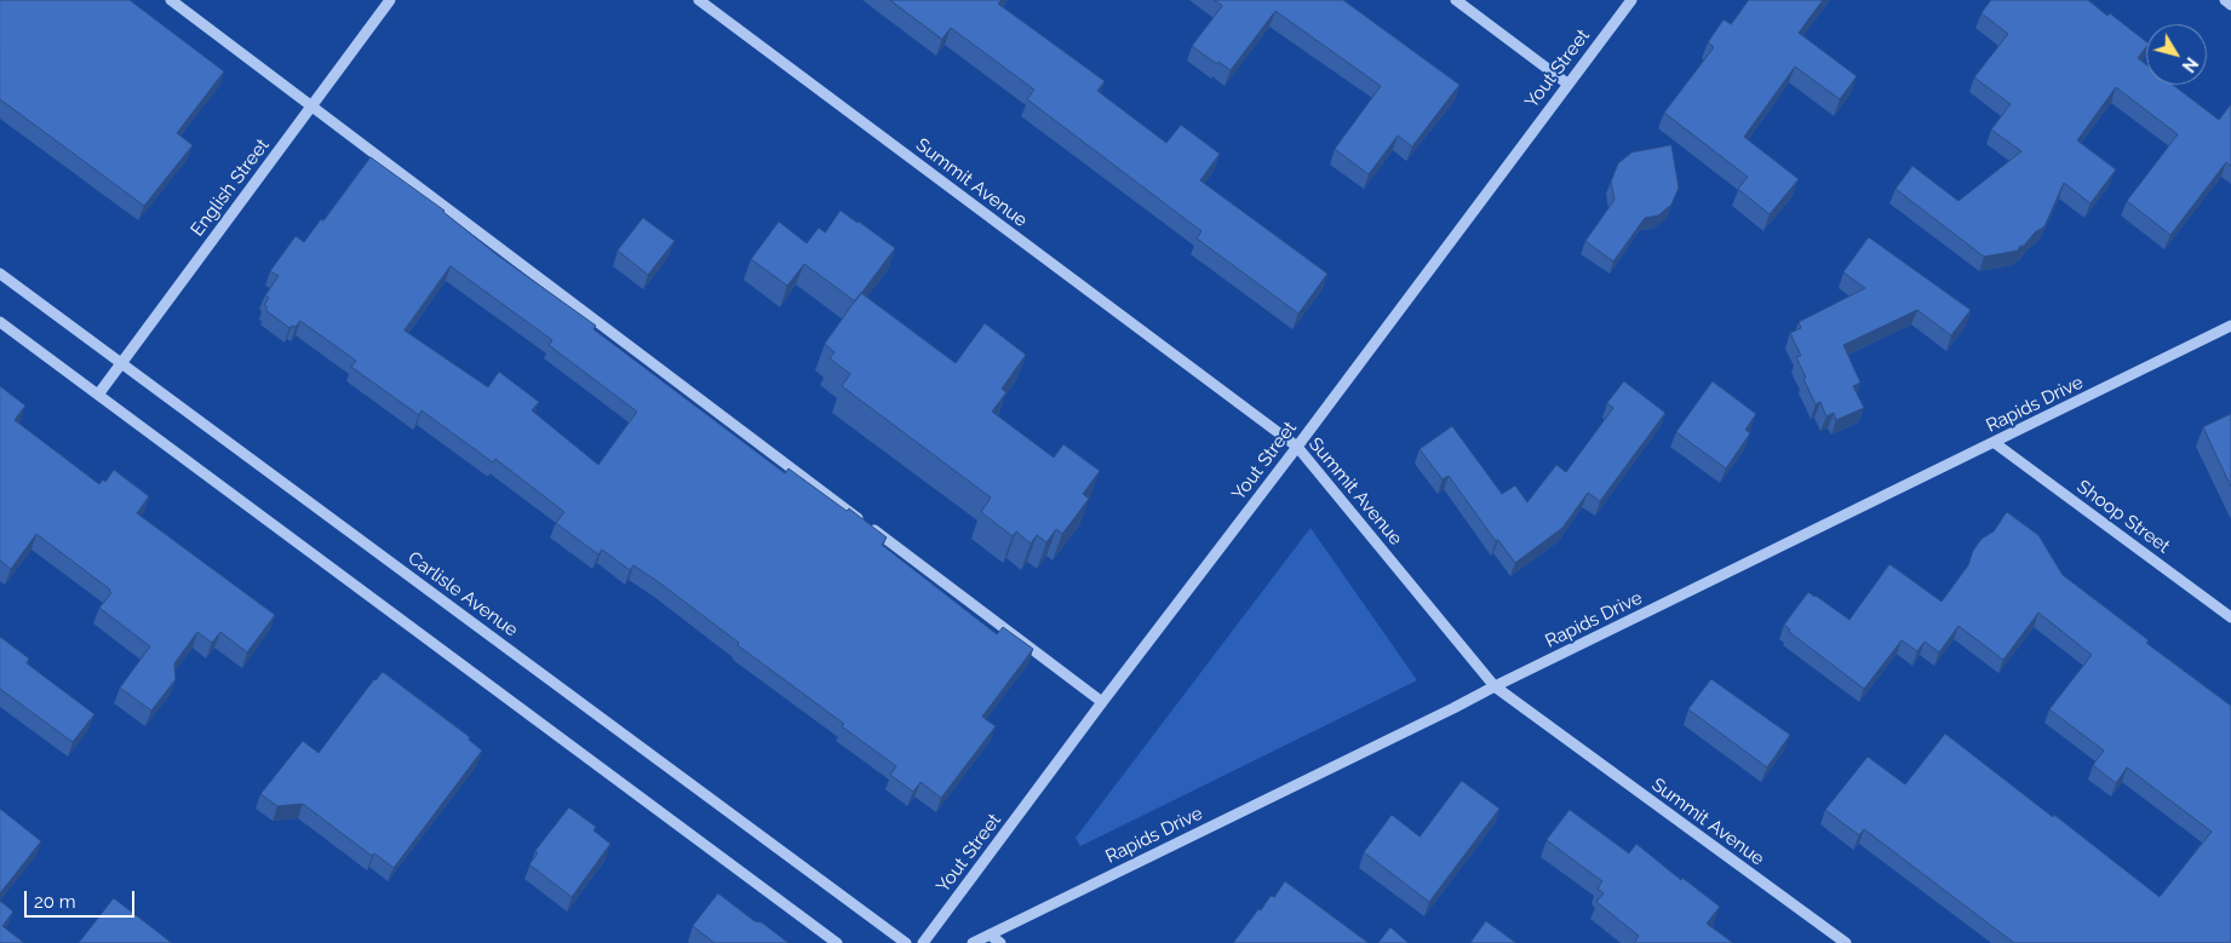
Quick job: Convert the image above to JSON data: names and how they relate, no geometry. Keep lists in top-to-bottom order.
{
  "streets": {
    "street": [
      "Yout Street",
      "Summit Avenue",
      "English Street",
      "Rapids Drive",
      "Shoop Street",
      "Carlisle Avenue"
    ]
  },
  "crossings": [
    ["Yout Street", "Summit Avenue"],
    ["Summit Avenue", "Rapids Drive"],
    ["English Street", "Carlisle Avenue"],
    ["Rapids Drive", "Shoop Street"]
  ],
  "scale_bar": "20 m",
  "north": "bottom right"
}
